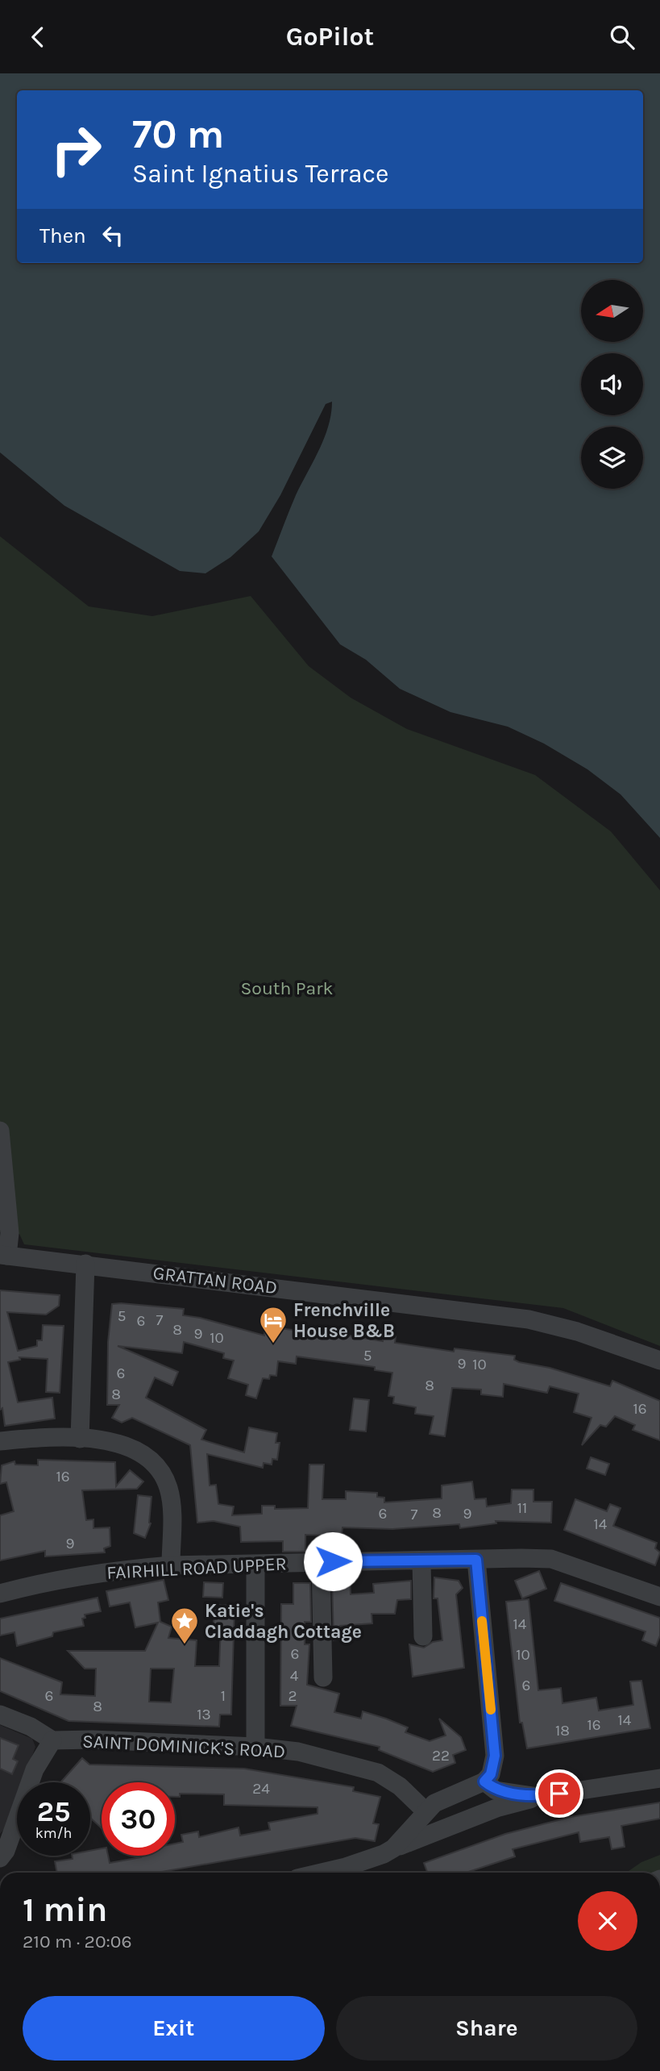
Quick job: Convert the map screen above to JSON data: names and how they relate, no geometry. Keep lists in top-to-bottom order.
{
  "streets": {
    "street": ["GRATTAN ROAD", "FAIRHILL ROAD UPPER", "SAINT DOMINICK'S ROAD"]
  },
  "parks": ["South Park"],
  "places": {
    "hotel": ["Frenchville House B&B"],
    "place": ["Katie's Claddagh Cottage"]
  },
  "house_numbers": [
    "5",
    "7",
    "6",
    "8",
    "9",
    "10",
    "5",
    "9",
    "10",
    "6",
    "8",
    "8",
    "16",
    "16",
    "11",
    "8",
    "6",
    "9",
    "7",
    "14",
    "9",
    "14",
    "6",
    "10",
    "4",
    "6",
    "6",
    "1",
    "2",
    "8",
    "13",
    "14",
    "16",
    "18",
    "22",
    "24"
  ],
  "north": "left",
  "page": {
    "header": "GoPilot",
    "turn": ["70 m", "Saint Ignatius Terrace"],
    "then": "Then",
    "speed": "25 km/h",
    "limit": "30",
    "heading": ["1 min", "210 m · 20:06"],
    "buttons": ["Exit", "Share"]
  }
}
